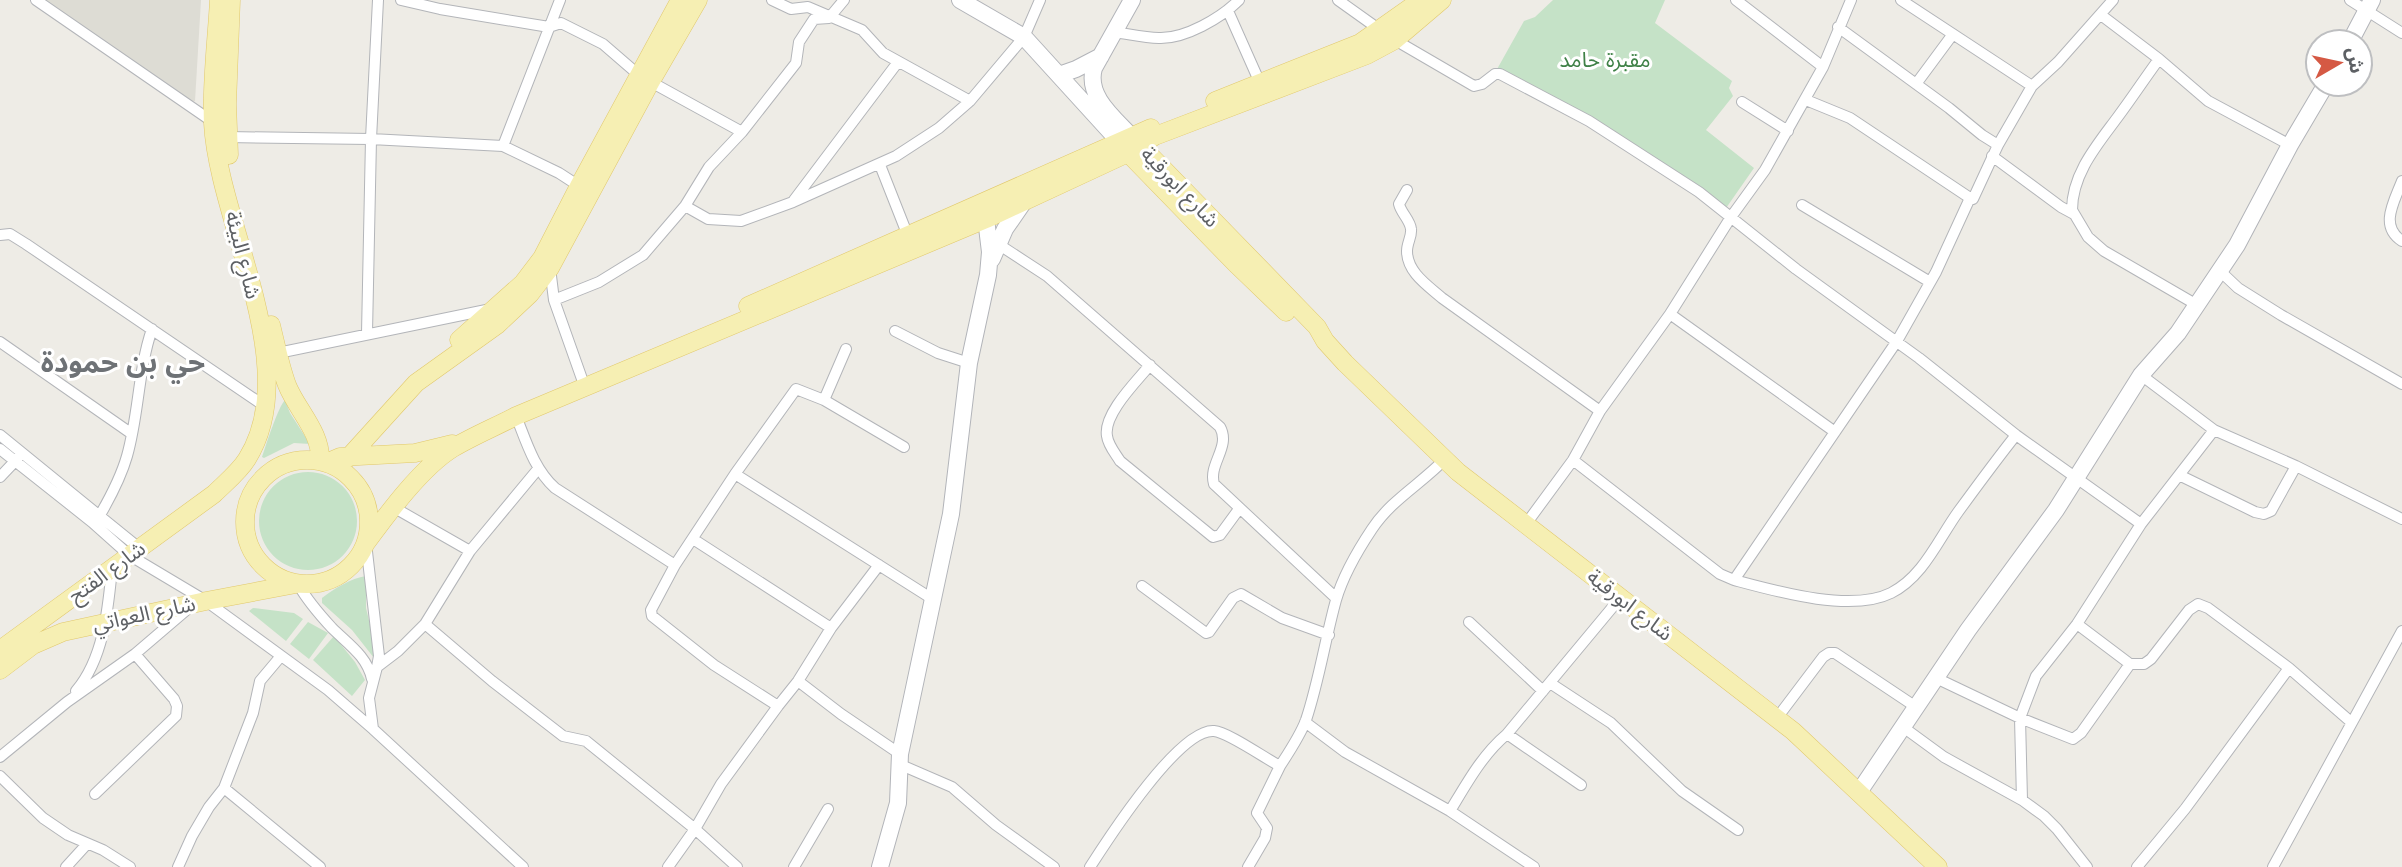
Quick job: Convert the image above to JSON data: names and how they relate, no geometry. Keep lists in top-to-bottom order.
{
  "streets": {
    "main road": [
      "شارع ابورقية",
      "شارع البيئة",
      "شارع الفتح",
      "شارع العواتي"
    ]
  },
  "crossings": [
    ["شارع البيئة", "شارع الفتح"],
    ["شارع البيئة", "شارع العواتي"]
  ],
  "districts": ["حي بن حمودة"],
  "parks": ["مقبرة حامد"],
  "north": "right"
}
